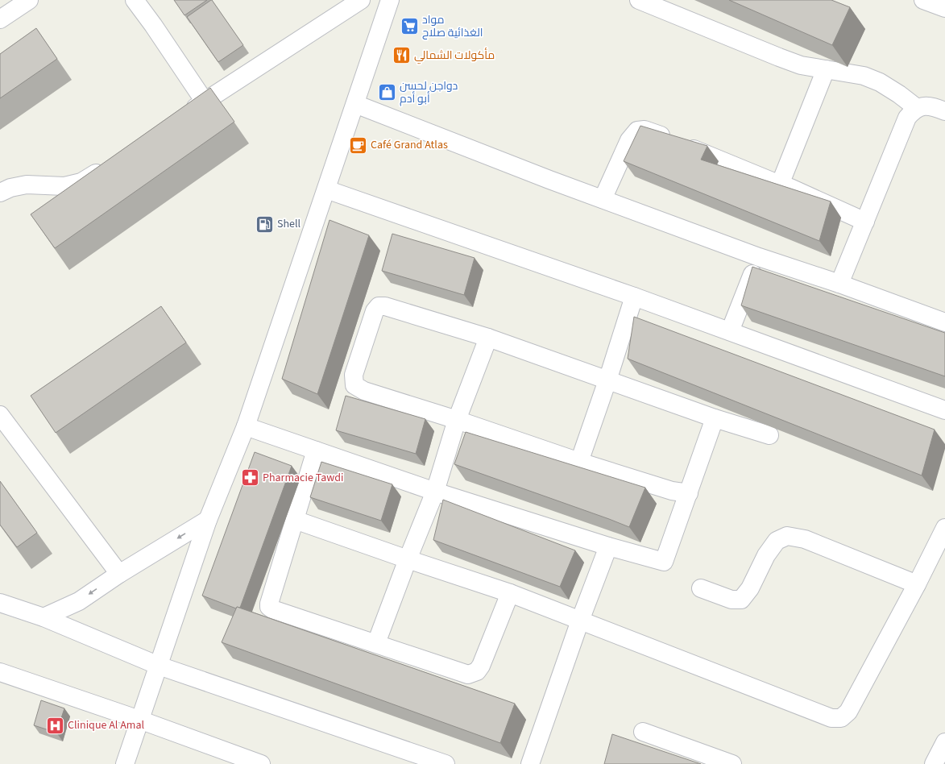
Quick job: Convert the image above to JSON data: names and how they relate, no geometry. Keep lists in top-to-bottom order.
{
  "places": {
    "supermarket": ["مواد الغذائية صلاح"],
    "restaurant": ["مأكولات الشمالي"],
    "shop": ["دواجن لحسن أبو أدم"],
    "cafe": ["Café Grand Atlas"],
    "fuel station": ["Shell"],
    "pharmacy": ["Pharmacie Tawdi"],
    "hospital": ["Clinique Al Amal"]
  }
}
